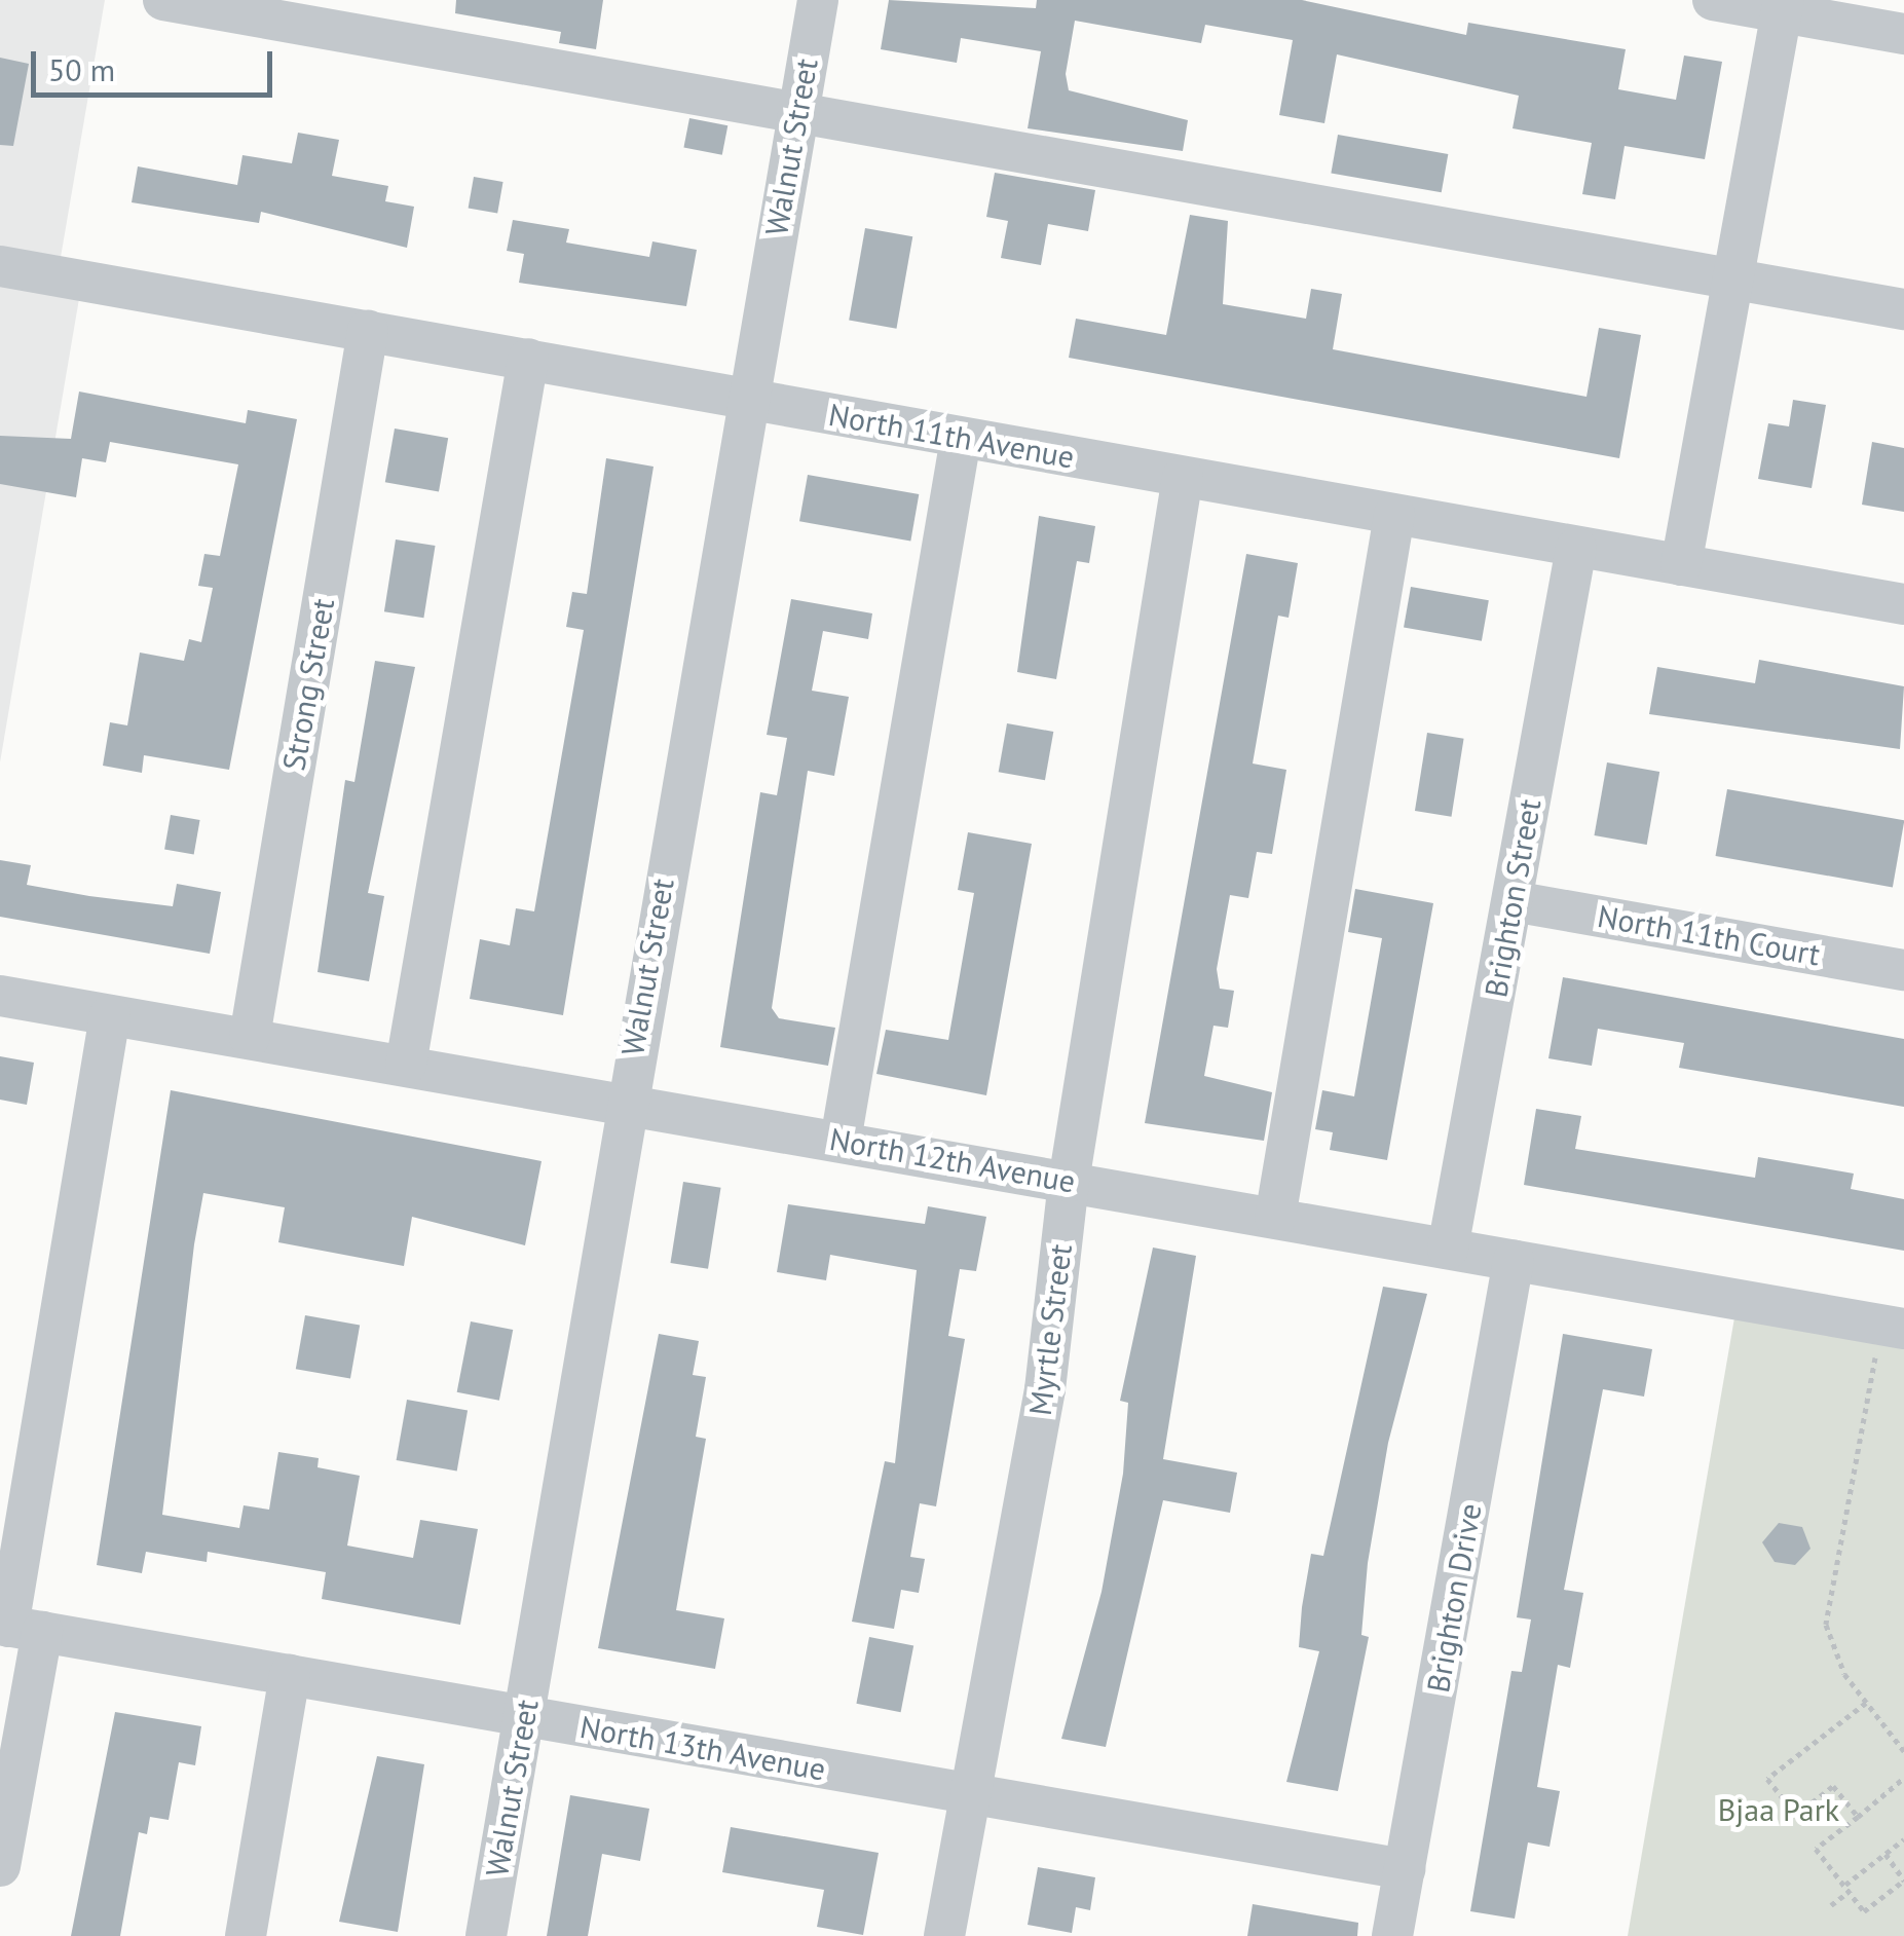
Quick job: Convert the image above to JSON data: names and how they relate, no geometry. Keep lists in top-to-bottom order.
{
  "streets": {
    "street": [
      "Walnut Street",
      "North 11th Avenue",
      "Strong Street",
      "Brighton Street",
      "North 11th Court",
      "North 12th Avenue",
      "Myrtle Street",
      "Brighton Drive",
      "North 13th Avenue"
    ]
  },
  "crossings": [
    ["Walnut Street", "North 11th Avenue"],
    ["Walnut Street", "North 12th Avenue"],
    ["Walnut Street", "North 13th Avenue"],
    ["North 11th Avenue", "Strong Street"],
    ["North 11th Avenue", "Brighton Street"],
    ["North 11th Avenue", "Myrtle Street"],
    ["Strong Street", "North 12th Avenue"],
    ["Brighton Street", "North 11th Court"],
    ["Brighton Street", "North 12th Avenue"],
    ["North 12th Avenue", "Myrtle Street"],
    ["North 12th Avenue", "Brighton Drive"],
    ["Myrtle Street", "North 13th Avenue"],
    ["Brighton Drive", "North 13th Avenue"]
  ],
  "parks": ["Bjaa Park"],
  "scale_bar": "50 m"
}
